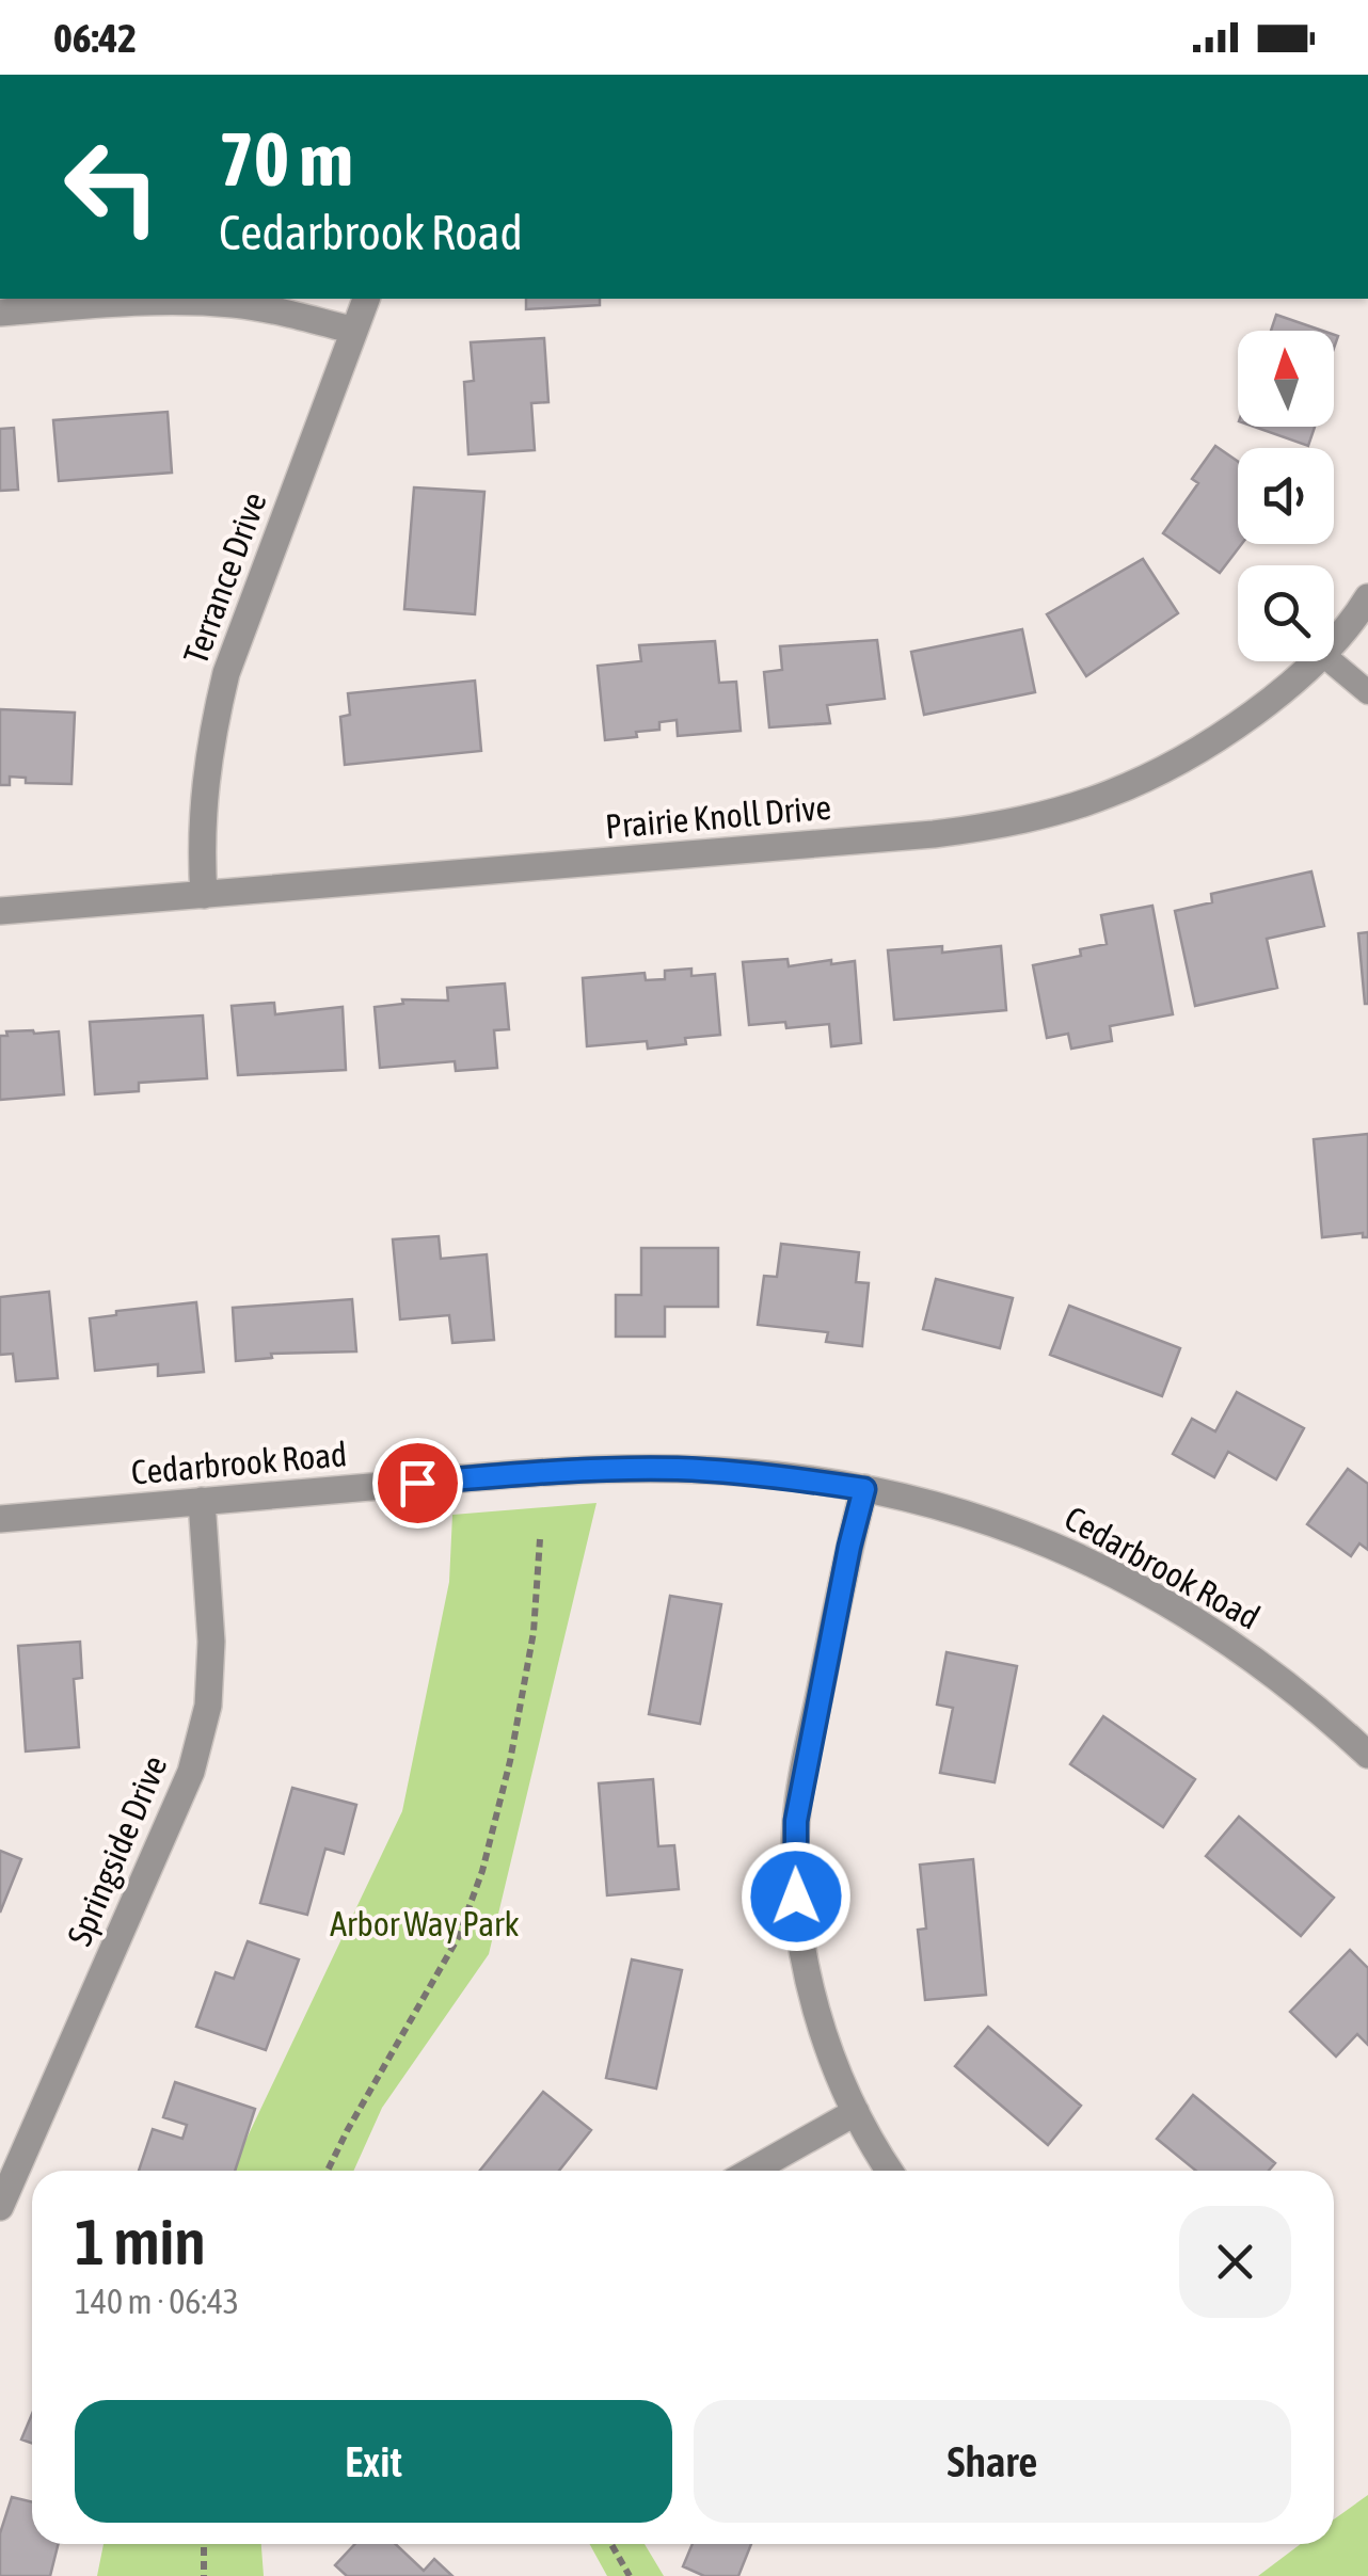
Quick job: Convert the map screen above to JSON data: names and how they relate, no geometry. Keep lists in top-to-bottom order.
{
  "streets": {
    "street": [
      "Terrance Drive",
      "Prairie Knoll Drive",
      "Cedarbrook Road",
      "Springside Drive"
    ]
  },
  "crossings": [
    ["Terrance Drive", "Prairie Knoll Drive"],
    ["Cedarbrook Road", "Springside Drive"]
  ],
  "parks": ["Arbor Way Park"],
  "north": "top",
  "page": {
    "status": "06:42",
    "turn": ["70 m", "Cedarbrook Road"],
    "heading": ["1 min", "140 m · 06:43"],
    "buttons": ["Exit", "Share"]
  }
}
